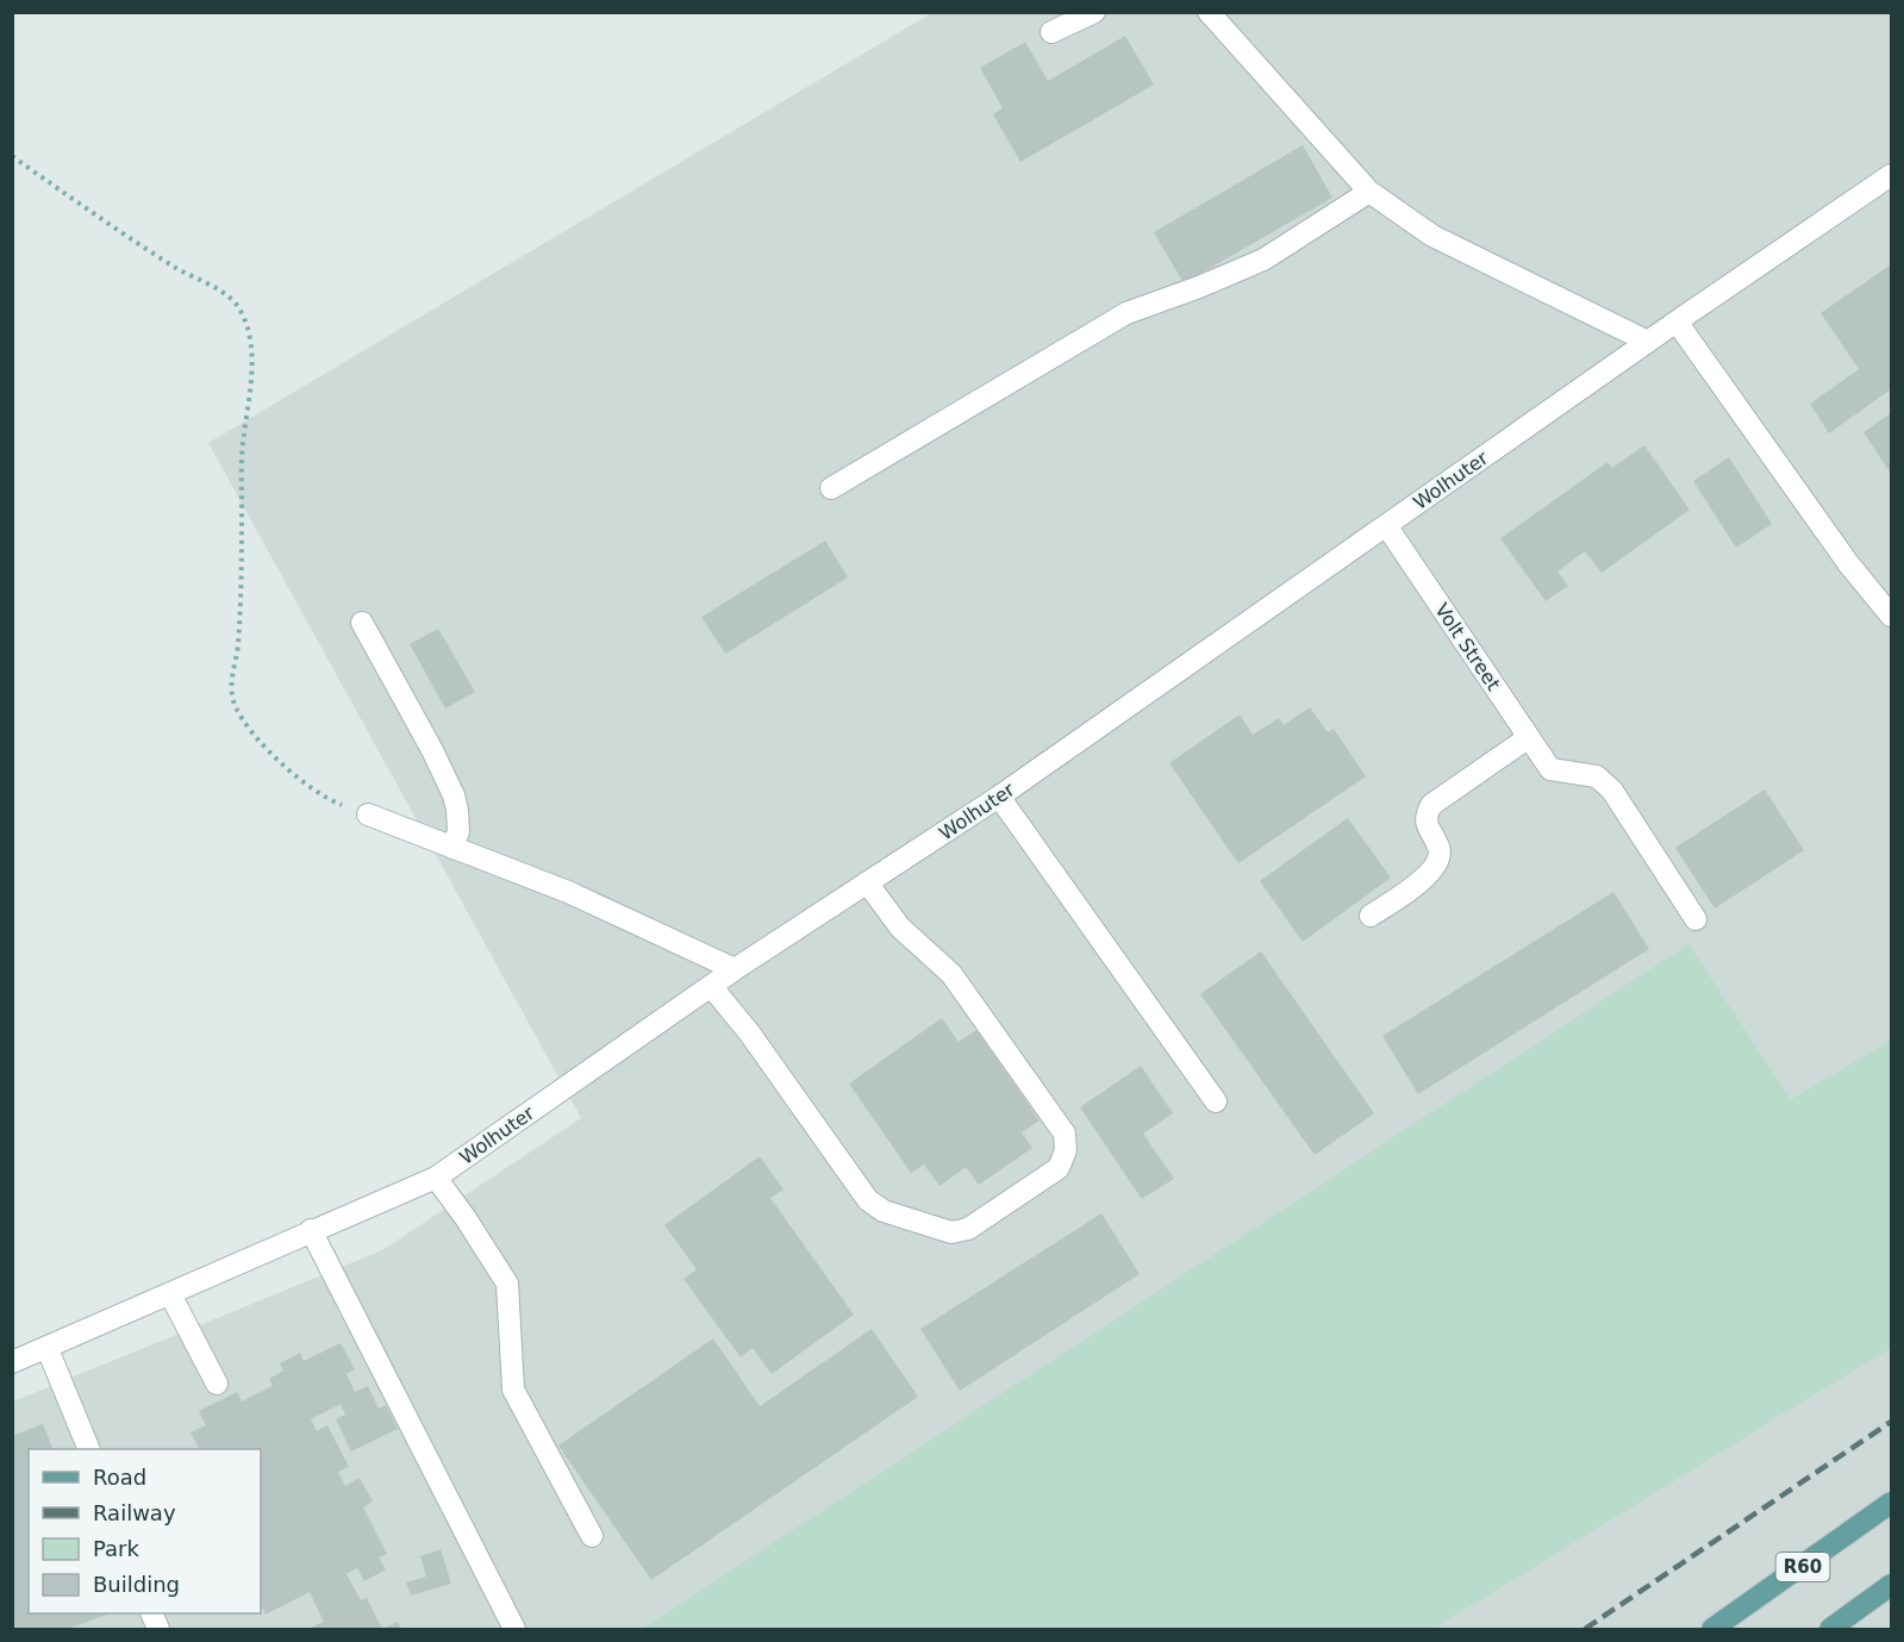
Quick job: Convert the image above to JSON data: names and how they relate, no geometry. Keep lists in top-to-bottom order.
{
  "streets": {
    "main road": ["R60"],
    "street": ["Wolhuter", "Volt Street"]
  },
  "crossings": [
    ["Wolhuter", "Volt Street"]
  ],
  "legend": [
    "Road",
    "Railway",
    "Park",
    "Building"
  ]
}
